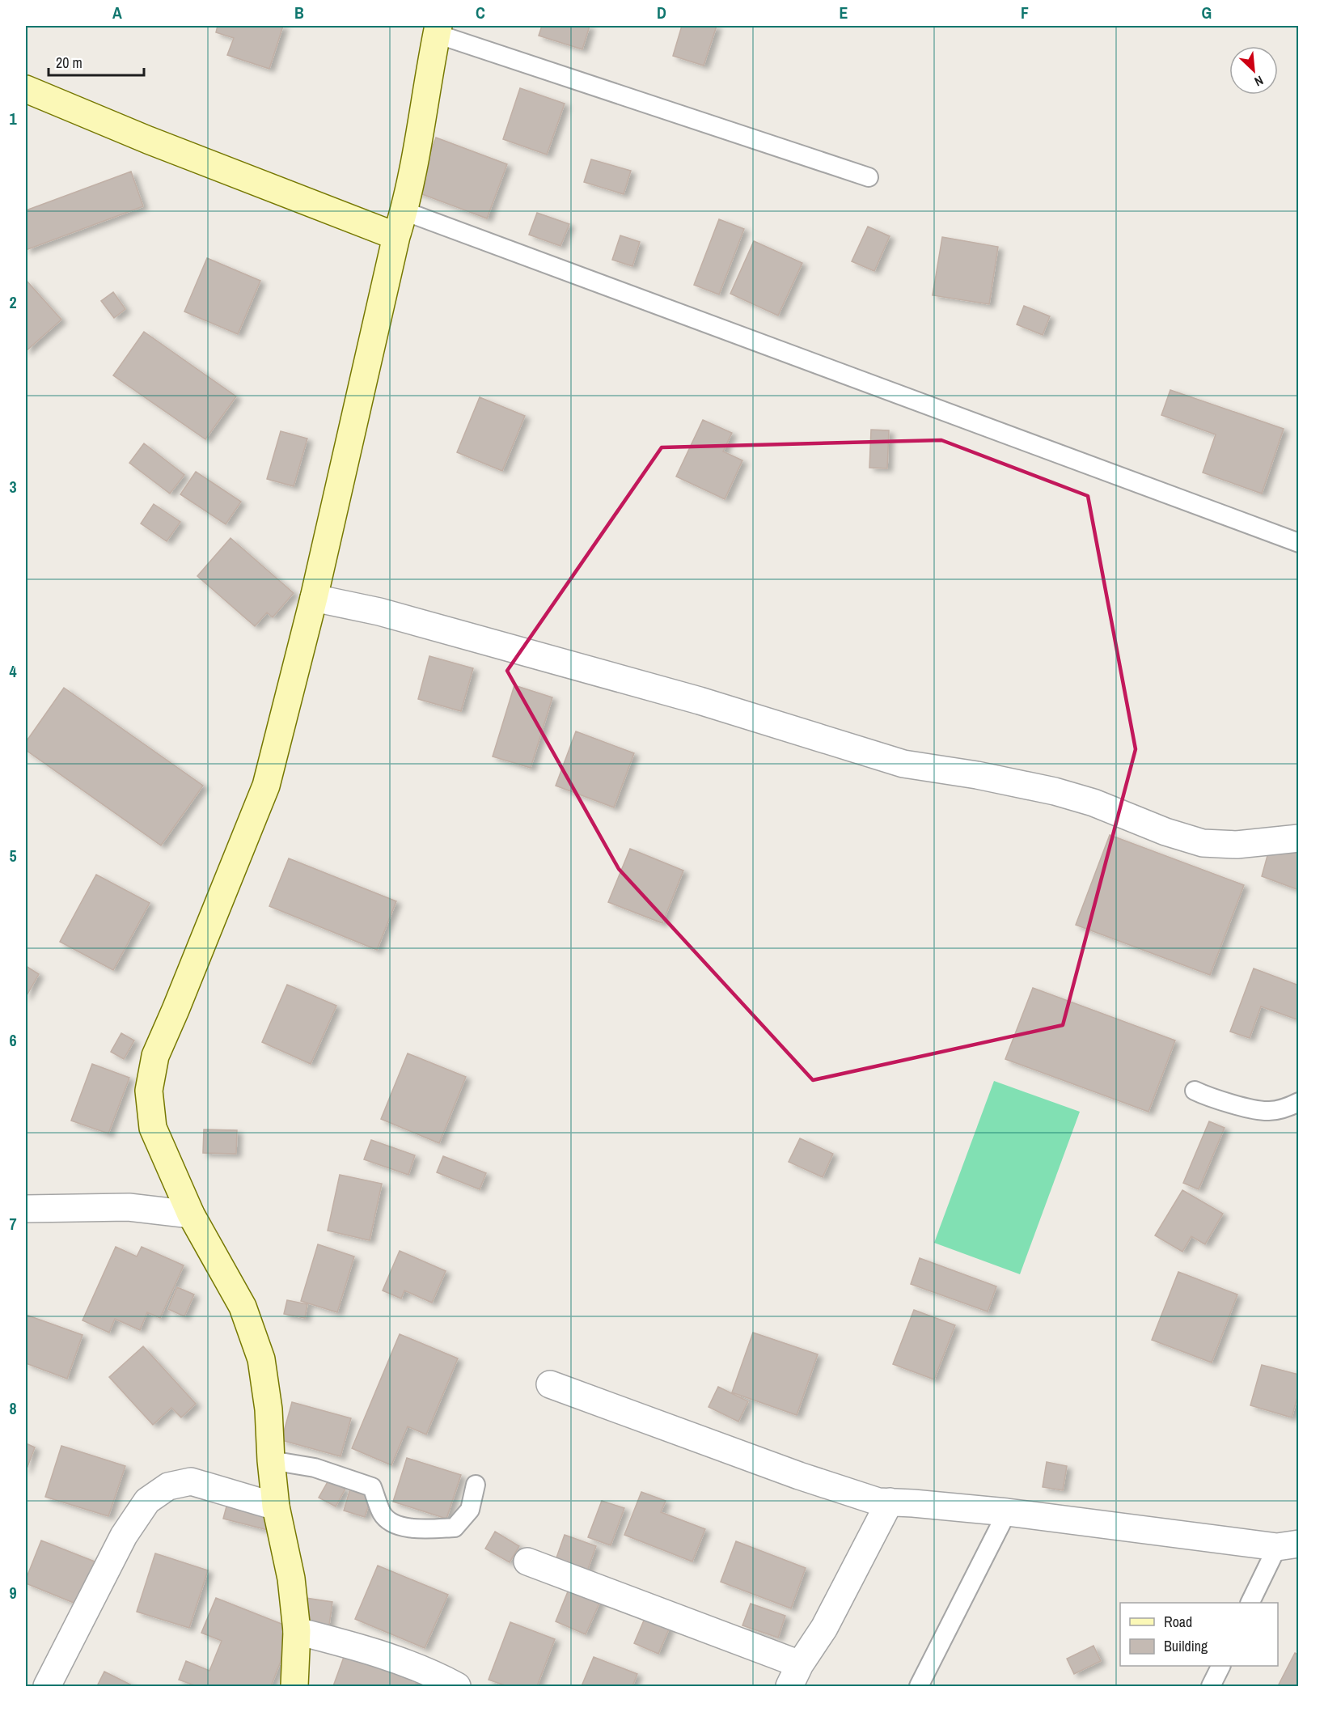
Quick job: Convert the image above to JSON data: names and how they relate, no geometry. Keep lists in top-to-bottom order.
{
  "legend": ["Road", "Building"],
  "scale_bar": "20 m",
  "north": "bottom right",
  "grid": {
    "columns": [
      "A",
      "B",
      "C",
      "D",
      "E",
      "F",
      "G"
    ],
    "rows": [
      "1",
      "2",
      "3",
      "4",
      "5",
      "6",
      "7",
      "8",
      "9"
    ]
  }
}
